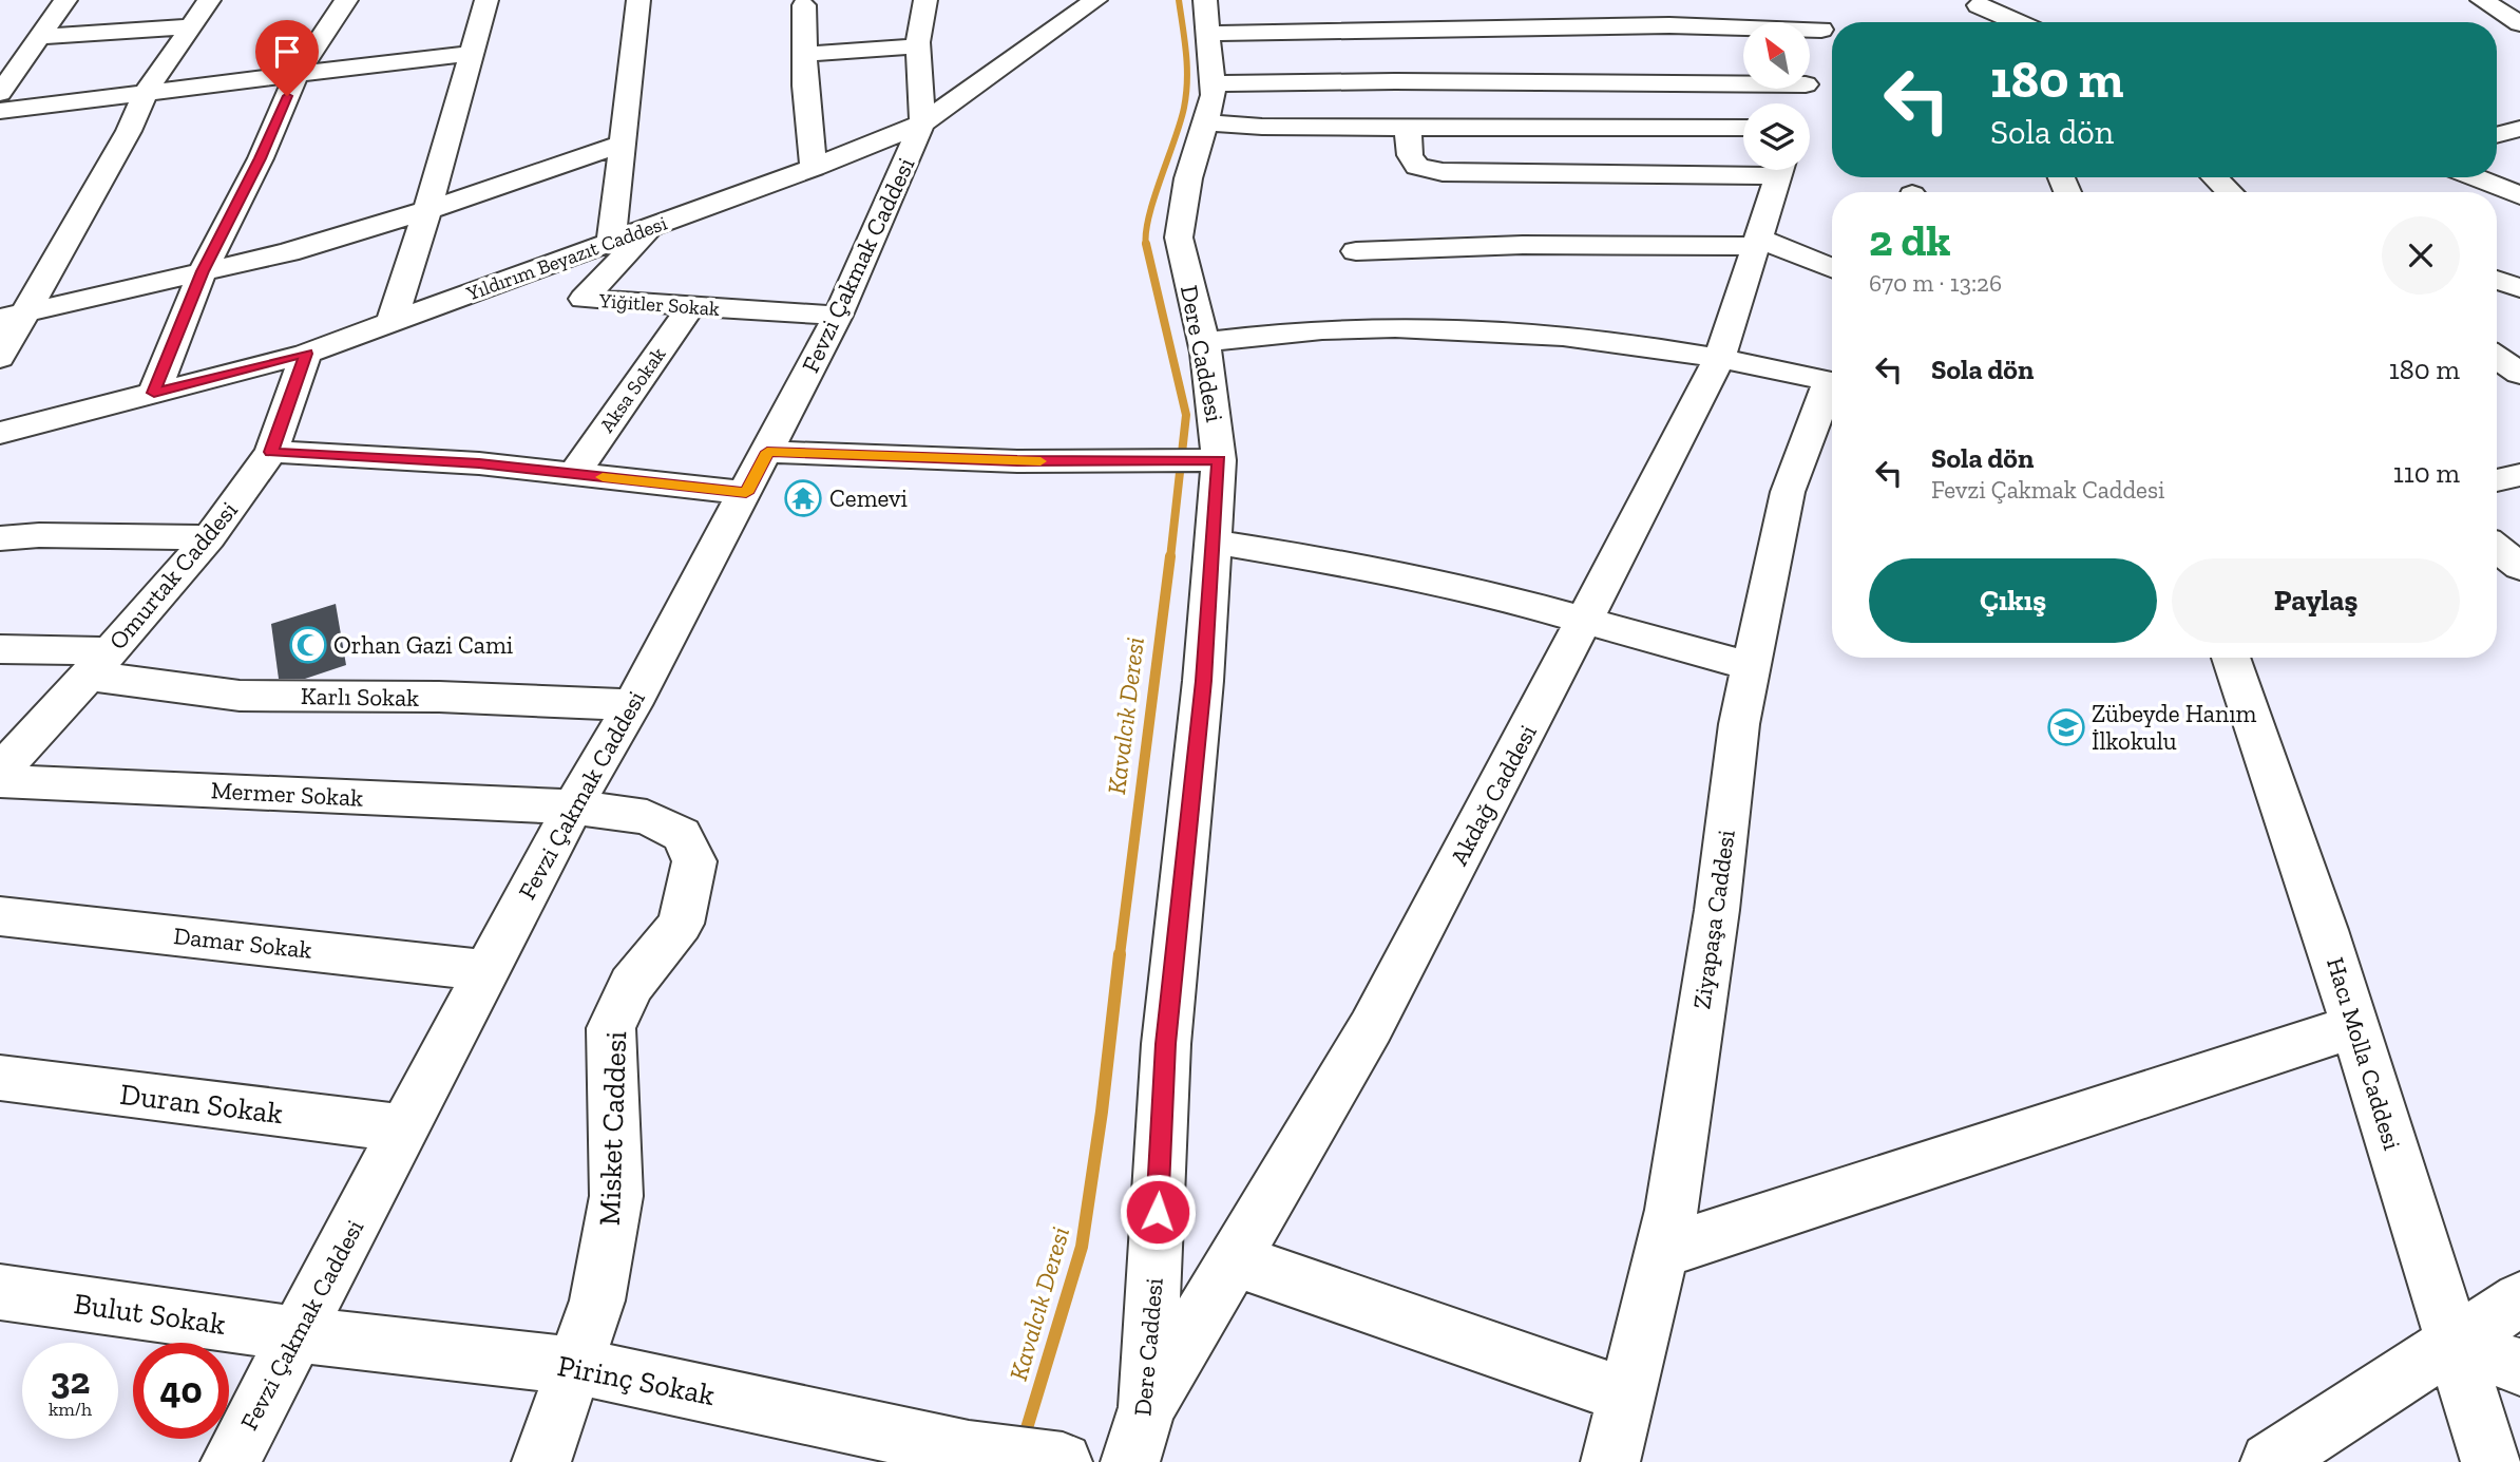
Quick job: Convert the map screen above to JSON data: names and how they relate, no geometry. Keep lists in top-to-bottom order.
{
  "streets": {
    "street": [
      "Yıldırım Beyazıt Caddesi",
      "Fevzi Çakmak Caddesi",
      "Yiğitler Sokak",
      "Dere Caddesi",
      "Aksa Sokak",
      "Omurtak Caddesi",
      "Karlı Sokak",
      "Mermer Sokak",
      "Akdağ Caddesi",
      "Ziyapaşa Caddesi",
      "Damar Sokak",
      "Hacı Molla Caddesi",
      "Duran Sokak",
      "Misket Caddesi",
      "Bulut Sokak",
      "Pirinç Sokak"
    ]
  },
  "crossings": [
    ["Yıldırım Beyazıt Caddesi", "Fevzi Çakmak Caddesi"],
    ["Yıldırım Beyazıt Caddesi", "Yiğitler Sokak"],
    ["Yıldırım Beyazıt Caddesi", "Omurtak Caddesi"],
    ["Fevzi Çakmak Caddesi", "Yiğitler Sokak"],
    ["Fevzi Çakmak Caddesi", "Karlı Sokak"],
    ["Fevzi Çakmak Caddesi", "Mermer Sokak"],
    ["Fevzi Çakmak Caddesi", "Damar Sokak"],
    ["Fevzi Çakmak Caddesi", "Duran Sokak"],
    ["Fevzi Çakmak Caddesi", "Misket Caddesi"],
    ["Fevzi Çakmak Caddesi", "Bulut Sokak"],
    ["Fevzi Çakmak Caddesi", "Pirinç Sokak"],
    ["Yiğitler Sokak", "Aksa Sokak"],
    ["Dere Caddesi", "Akdağ Caddesi"],
    ["Omurtak Caddesi", "Karlı Sokak"],
    ["Mermer Sokak", "Misket Caddesi"],
    ["Misket Caddesi", "Pirinç Sokak"],
    ["Bulut Sokak", "Pirinç Sokak"]
  ],
  "water": ["Kavalcık Deresi"],
  "places": {
    "temple": ["Cemevi"],
    "mosque": ["Orhan Gazi Cami"],
    "school or university": ["Zübeyde Hanım İlkokulu"]
  },
  "north": "top left",
  "page": {
    "turn": ["180 m", "Sola dön"],
    "heading": ["2 dk", "670 m · 13:26"],
    "list": [
      {
        "name": "Sola dön",
        "value": "180 m"
      },
      {
        "name": "Sola dön",
        "note": "Fevzi Çakmak Caddesi",
        "value": "110 m"
      }
    ],
    "buttons": ["Çıkış", "Paylaş"],
    "speed": "32 km/h",
    "limit": "40"
  }
}
